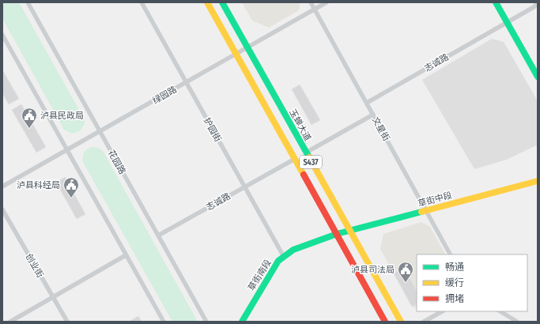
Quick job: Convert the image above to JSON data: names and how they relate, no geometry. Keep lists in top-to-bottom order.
{
  "streets": {
    "main road": [
      "玉蝉大道",
      "S437",
      "草街中段",
      "草街南段"
    ],
    "street": [
      "志诚路",
      "绿园路",
      "文星街",
      "护园街",
      "花园路",
      "创业街"
    ]
  },
  "crossings": [
    ["志诚路", "文星街"],
    ["志诚路", "护园街"],
    ["志诚路", "花园路"],
    ["志诚路", "S437"],
    ["绿园路", "玉蝉大道"],
    ["绿园路", "文星街"],
    ["绿园路", "护园街"],
    ["绿园路", "花园路"],
    ["绿园路", "S437"],
    ["玉蝉大道", "草街中段"],
    ["文星街", "草街中段"],
    ["护园街", "草街南段"],
    ["S437", "草街中段"],
    ["S437", "草街南段"],
    ["草街中段", "草街南段"]
  ],
  "places": {
    "public building": ["泸县民政局", "泸县科经局", "泸县司法局"]
  },
  "legend": ["畅通", "缓行", "拥堵"]
}
